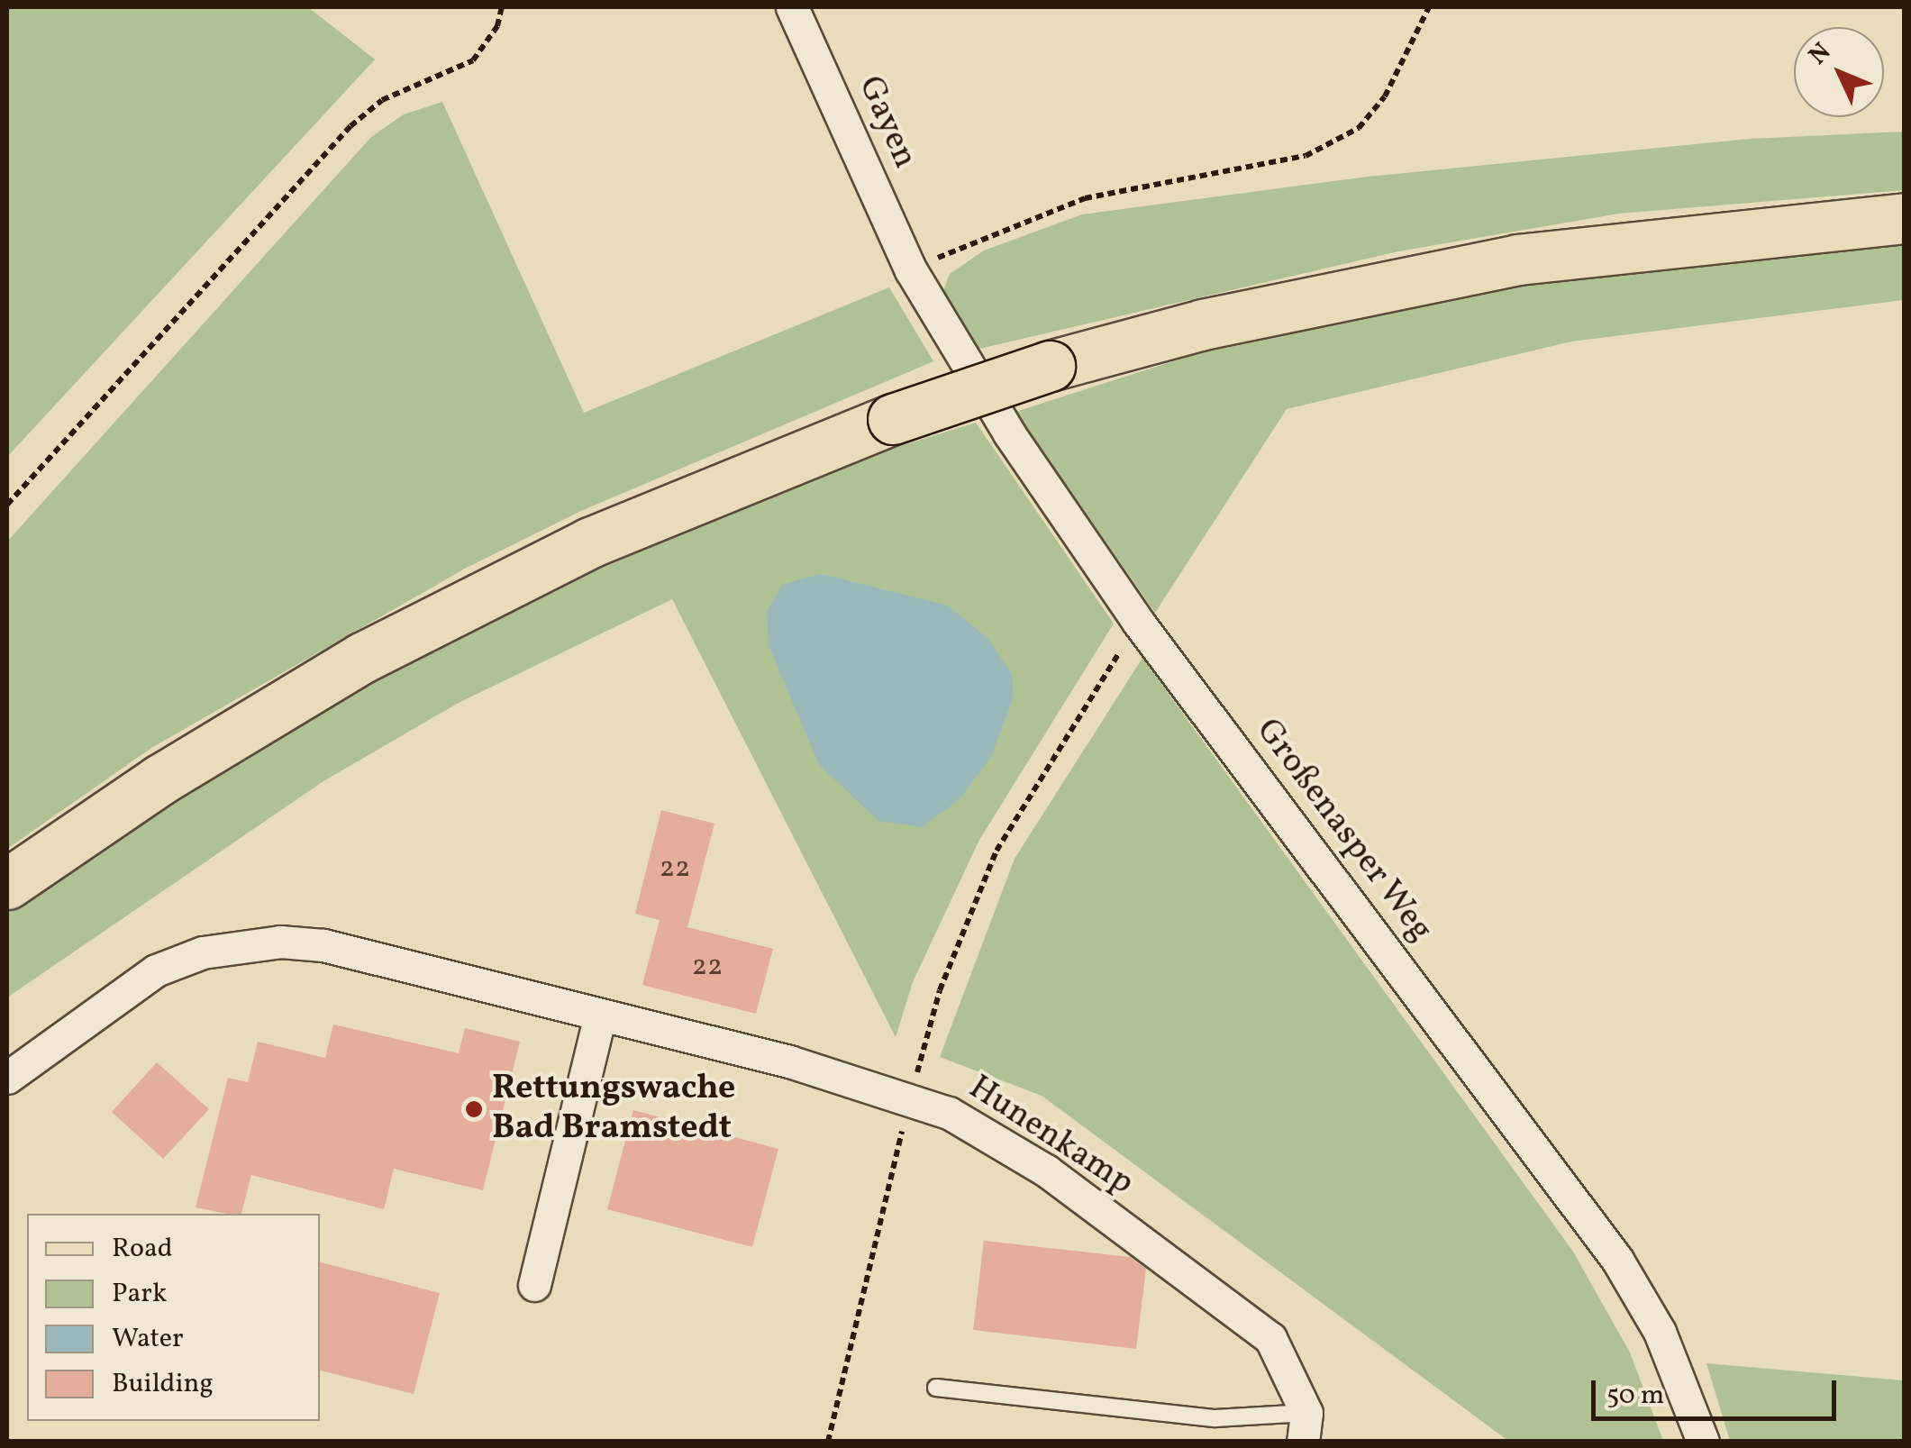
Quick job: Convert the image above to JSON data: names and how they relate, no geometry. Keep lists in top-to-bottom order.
{
  "streets": {
    "street": ["Gayen", "Großenasper Weg", "Hunenkamp"]
  },
  "crossings": [
    ["Gayen", "Großenasper Weg"]
  ],
  "places": ["Rettungswache Bad Bramstedt"],
  "house_numbers": ["22", "22"],
  "legend": [
    "Road",
    "Park",
    "Water",
    "Building"
  ],
  "scale_bar": "50 m",
  "north": "top left"
}
